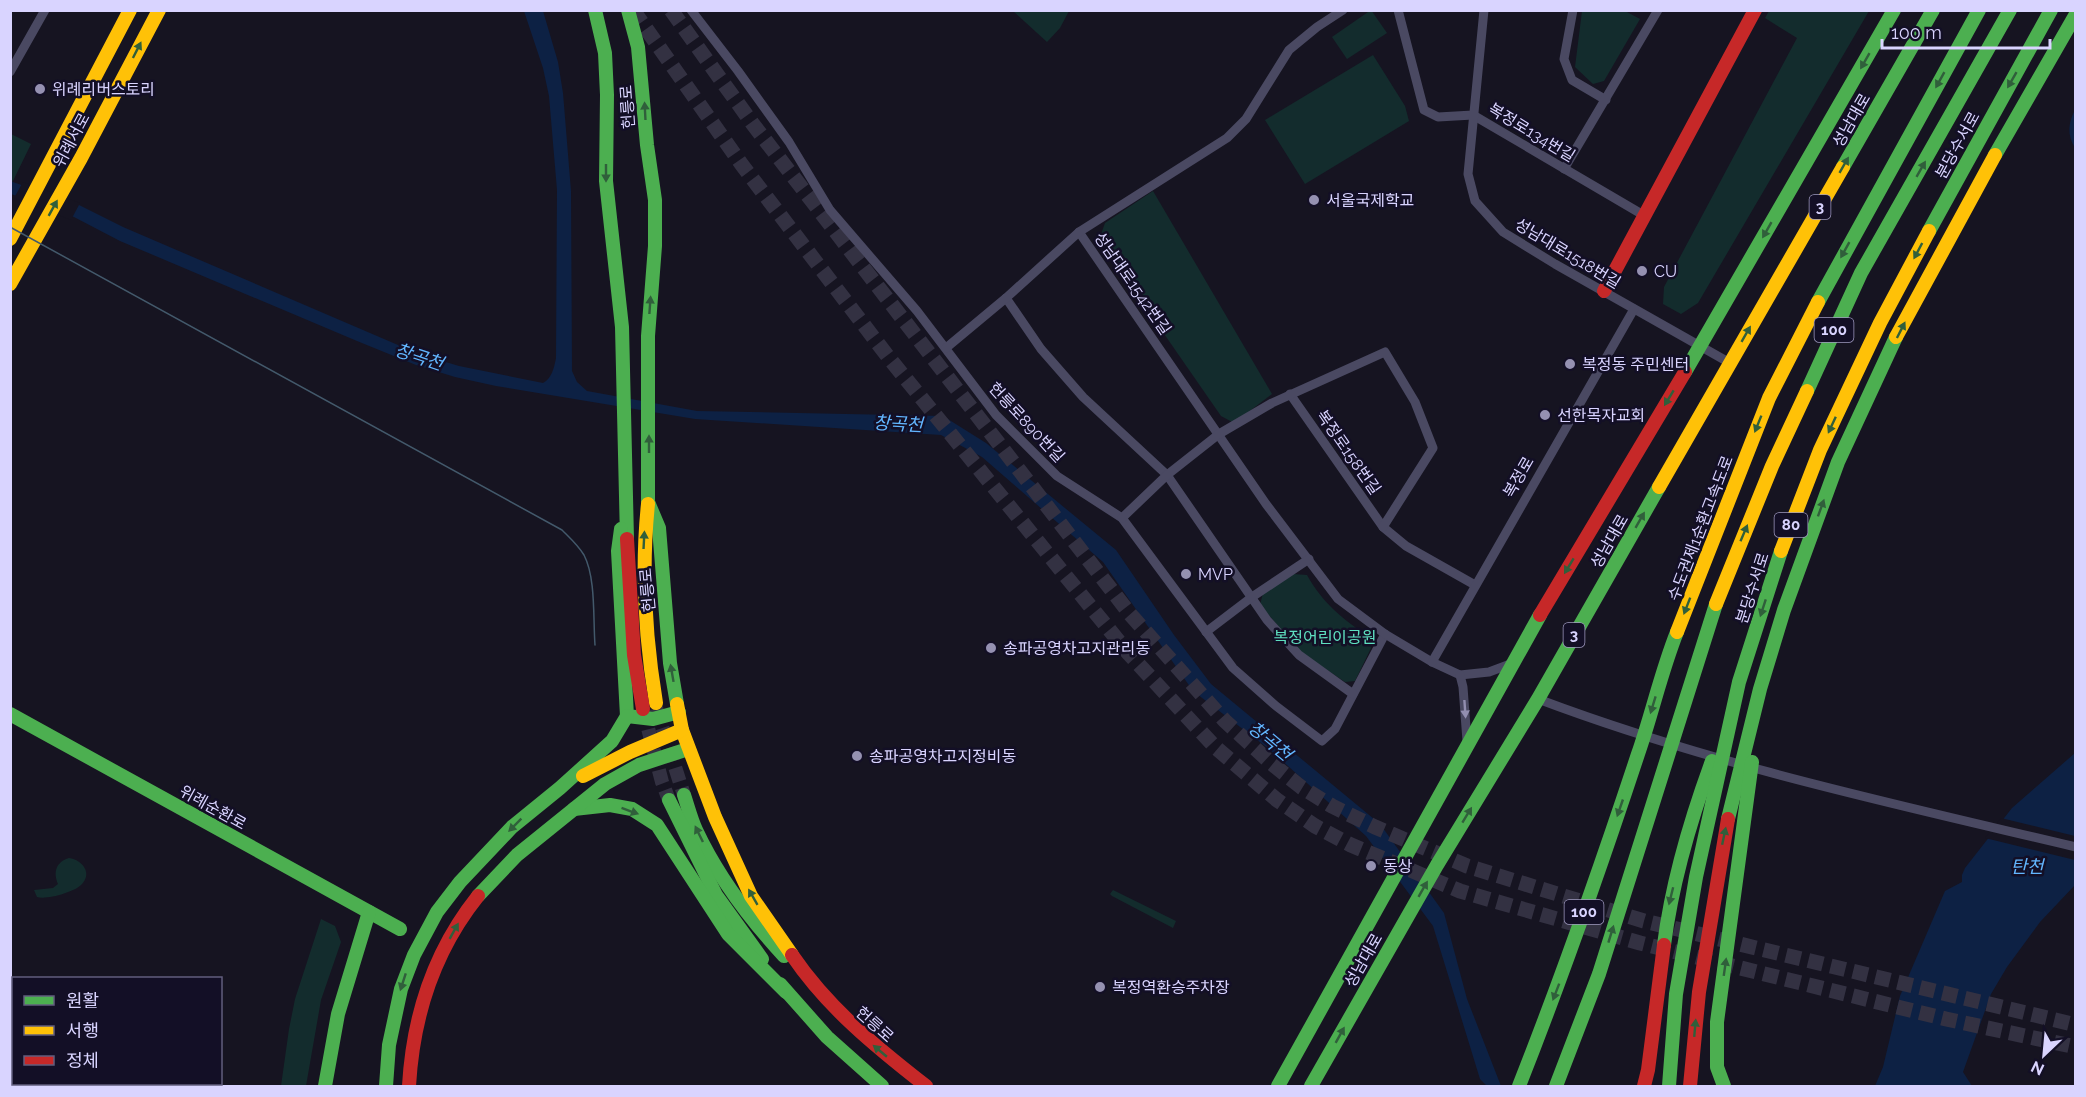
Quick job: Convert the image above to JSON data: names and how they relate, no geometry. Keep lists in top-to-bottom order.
{
  "streets": {
    "main road": [
      "헌릉로",
      "성남대로",
      "위례서로",
      "분당수서로",
      "3",
      "100",
      "80",
      "수도권제1순환고속도로",
      "위례순환로"
    ],
    "street": [
      "복정로134번길",
      "성남대로1518번길",
      "성남대로1542번길",
      "헌릉로890번길",
      "복정로158번길",
      "복정로"
    ]
  },
  "crossings": [
    ["성남대로", "성남대로1518번길"],
    ["복정로134번길", "성남대로1518번길"],
    ["성남대로1518번길", "복정로"],
    ["성남대로1542번길", "헌릉로890번길"],
    ["성남대로1542번길", "복정로158번길"],
    ["성남대로1542번길", "복정로"],
    ["복정로158번길", "복정로"]
  ],
  "water": ["창곡천", "탄천"],
  "parks": ["복정어린이공원"],
  "places": [
    "위례리버스토리",
    "서울국제학교",
    "CU",
    "복정동 주민센터",
    "선한목자교회",
    "MVP",
    "송파공영차고지관리동",
    "송파공영차고지정비동",
    "동상",
    "복정역환승주차장"
  ],
  "legend": ["원활", "서행", "정체"],
  "scale_bar": "100 m",
  "north": "bottom left"
}
